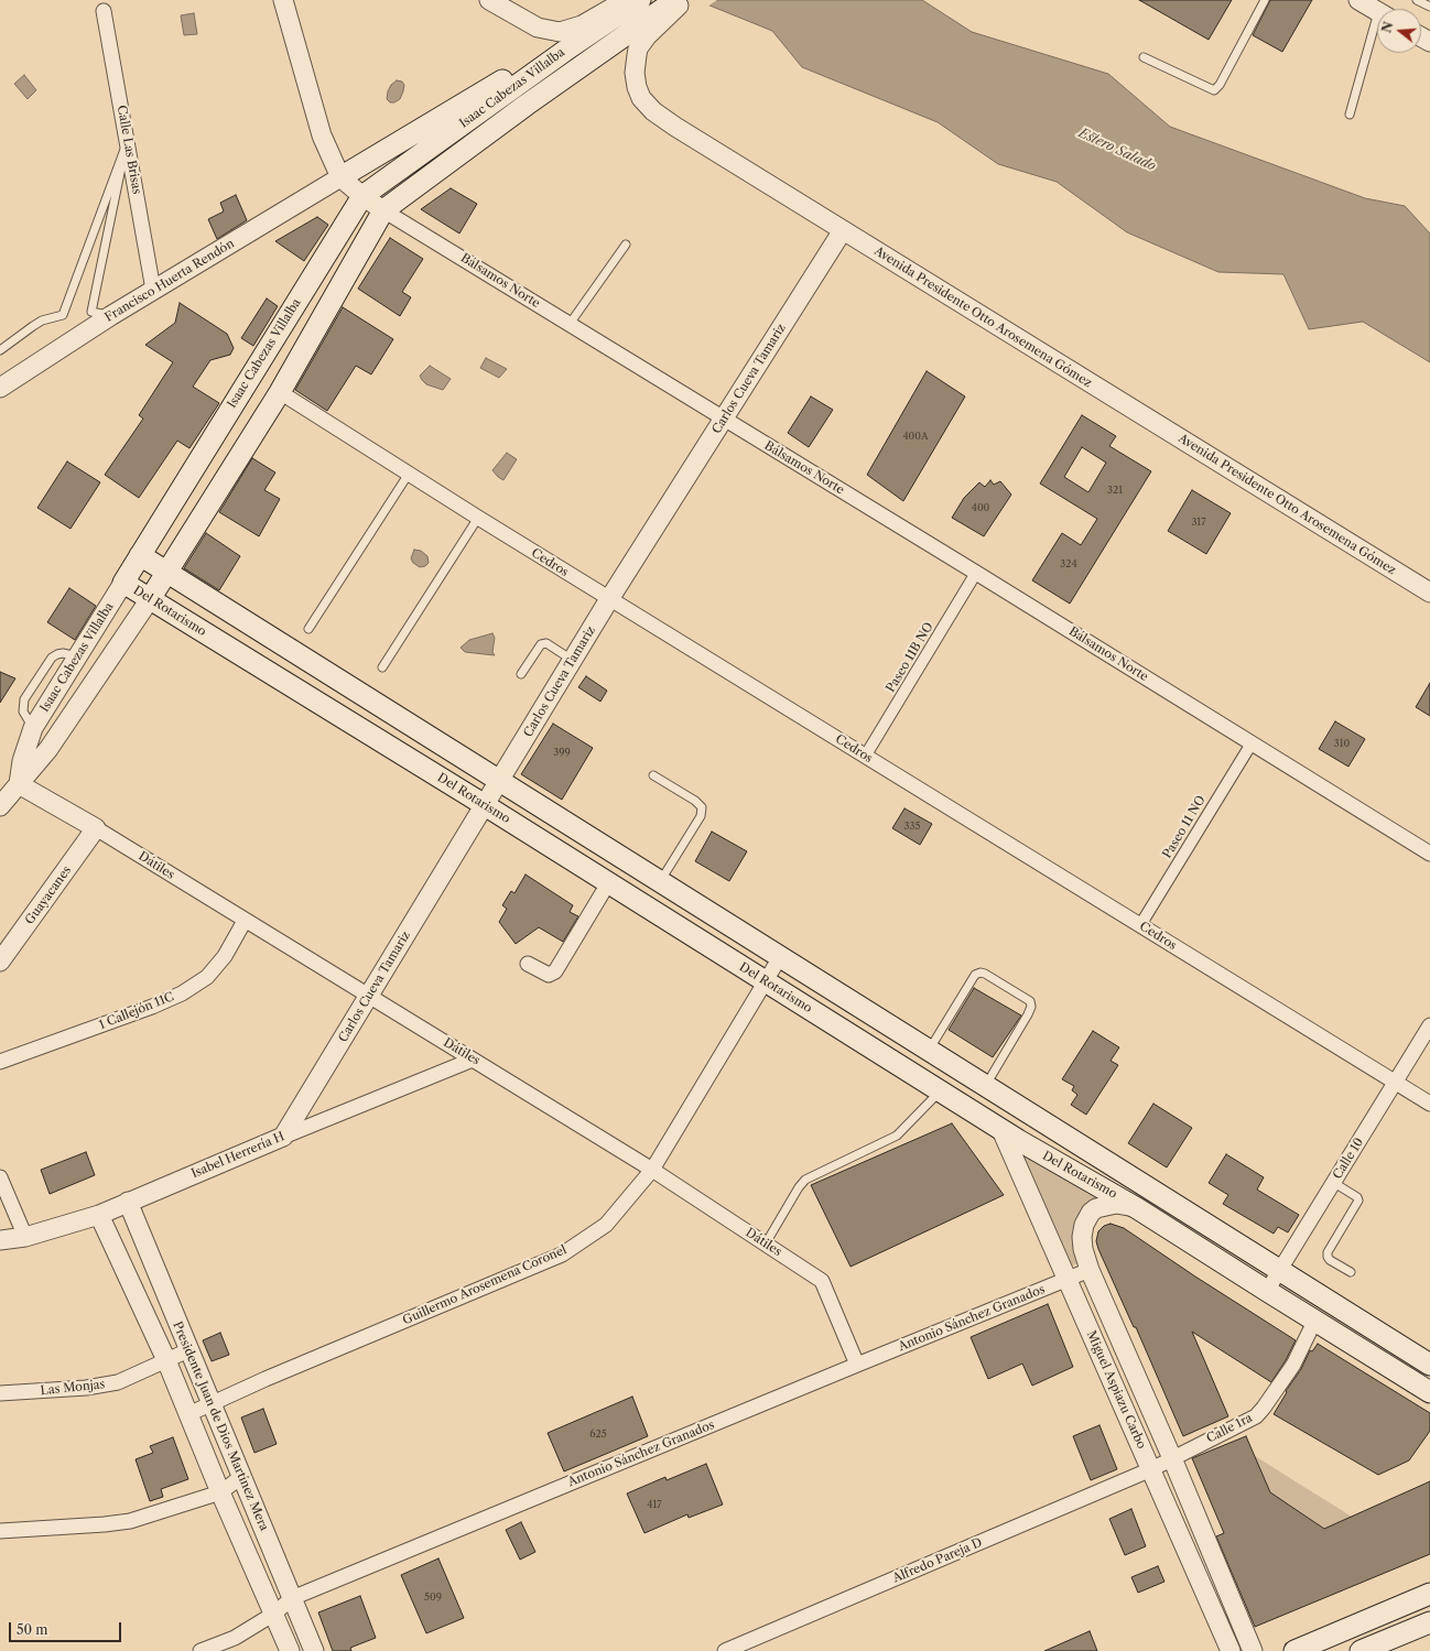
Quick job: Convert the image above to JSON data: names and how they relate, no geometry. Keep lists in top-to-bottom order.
{
  "streets": {
    "main road": ["Isaac Cabezas Villalba", "Del Rotarismo"],
    "street": [
      "Calle Las Brisas",
      "Francisco Huerta Rendón",
      "Bálsamos Norte",
      "Avenida Presidente Otto Arosemena Gómez",
      "Carlos Cueva Tamariz",
      "Cedros",
      "Paseo 11B NO",
      "Paseo 11 NO",
      "Dátiles",
      "Guayacanes",
      "1 Callejón 11C",
      "Isabel Herrería H",
      "Calle 10",
      "Guillermo Arosemena Coronel",
      "Antonio Sánchez Granados",
      "Las Monjas",
      "Miguel Aspiazu Carbo",
      "Presidente Juan de Dios Martínez Mera",
      "Calle 1ra",
      "Alfredo Pareja D"
    ]
  },
  "crossings": [
    ["Isaac Cabezas Villalba", "Bálsamos Norte"],
    ["Isaac Cabezas Villalba", "Avenida Presidente Otto Arosemena Gómez"],
    ["Isaac Cabezas Villalba", "Cedros"],
    ["Isaac Cabezas Villalba", "Del Rotarismo"],
    ["Isaac Cabezas Villalba", "Dátiles"],
    ["Calle Las Brisas", "Francisco Huerta Rendón"],
    ["Francisco Huerta Rendón", "Bálsamos Norte"],
    ["Bálsamos Norte", "Carlos Cueva Tamariz"],
    ["Bálsamos Norte", "Paseo 11B NO"],
    ["Bálsamos Norte", "Paseo 11 NO"],
    ["Avenida Presidente Otto Arosemena Gómez", "Carlos Cueva Tamariz"],
    ["Carlos Cueva Tamariz", "Cedros"],
    ["Carlos Cueva Tamariz", "Del Rotarismo"],
    ["Carlos Cueva Tamariz", "Dátiles"],
    ["Carlos Cueva Tamariz", "Isabel Herrería H"],
    ["Cedros", "Paseo 11B NO"],
    ["Cedros", "Paseo 11 NO"],
    ["Cedros", "Calle 10"],
    ["Del Rotarismo", "Calle 10"],
    ["Del Rotarismo", "Guillermo Arosemena Coronel"],
    ["Del Rotarismo", "Miguel Aspiazu Carbo"],
    ["Del Rotarismo", "Calle 1ra"],
    ["Dátiles", "Guayacanes"],
    ["Dátiles", "1 Callejón 11C"],
    ["Dátiles", "Isabel Herrería H"],
    ["Dátiles", "Guillermo Arosemena Coronel"],
    ["Dátiles", "Antonio Sánchez Granados"],
    ["Isabel Herrería H", "Presidente Juan de Dios Martínez Mera"],
    ["Guillermo Arosemena Coronel", "Presidente Juan de Dios Martínez Mera"],
    ["Antonio Sánchez Granados", "Miguel Aspiazu Carbo"],
    ["Antonio Sánchez Granados", "Presidente Juan de Dios Martínez Mera"],
    ["Las Monjas", "Presidente Juan de Dios Martínez Mera"],
    ["Miguel Aspiazu Carbo", "Calle 1ra"],
    ["Miguel Aspiazu Carbo", "Alfredo Pareja D"],
    ["Calle 1ra", "Alfredo Pareja D"]
  ],
  "water": ["Estero Salado"],
  "house_numbers": [
    "400A",
    "321",
    "400",
    "317",
    "324",
    "310",
    "399",
    "335",
    "625",
    "417",
    "509"
  ],
  "scale_bar": "50 m",
  "north": "left"
}
